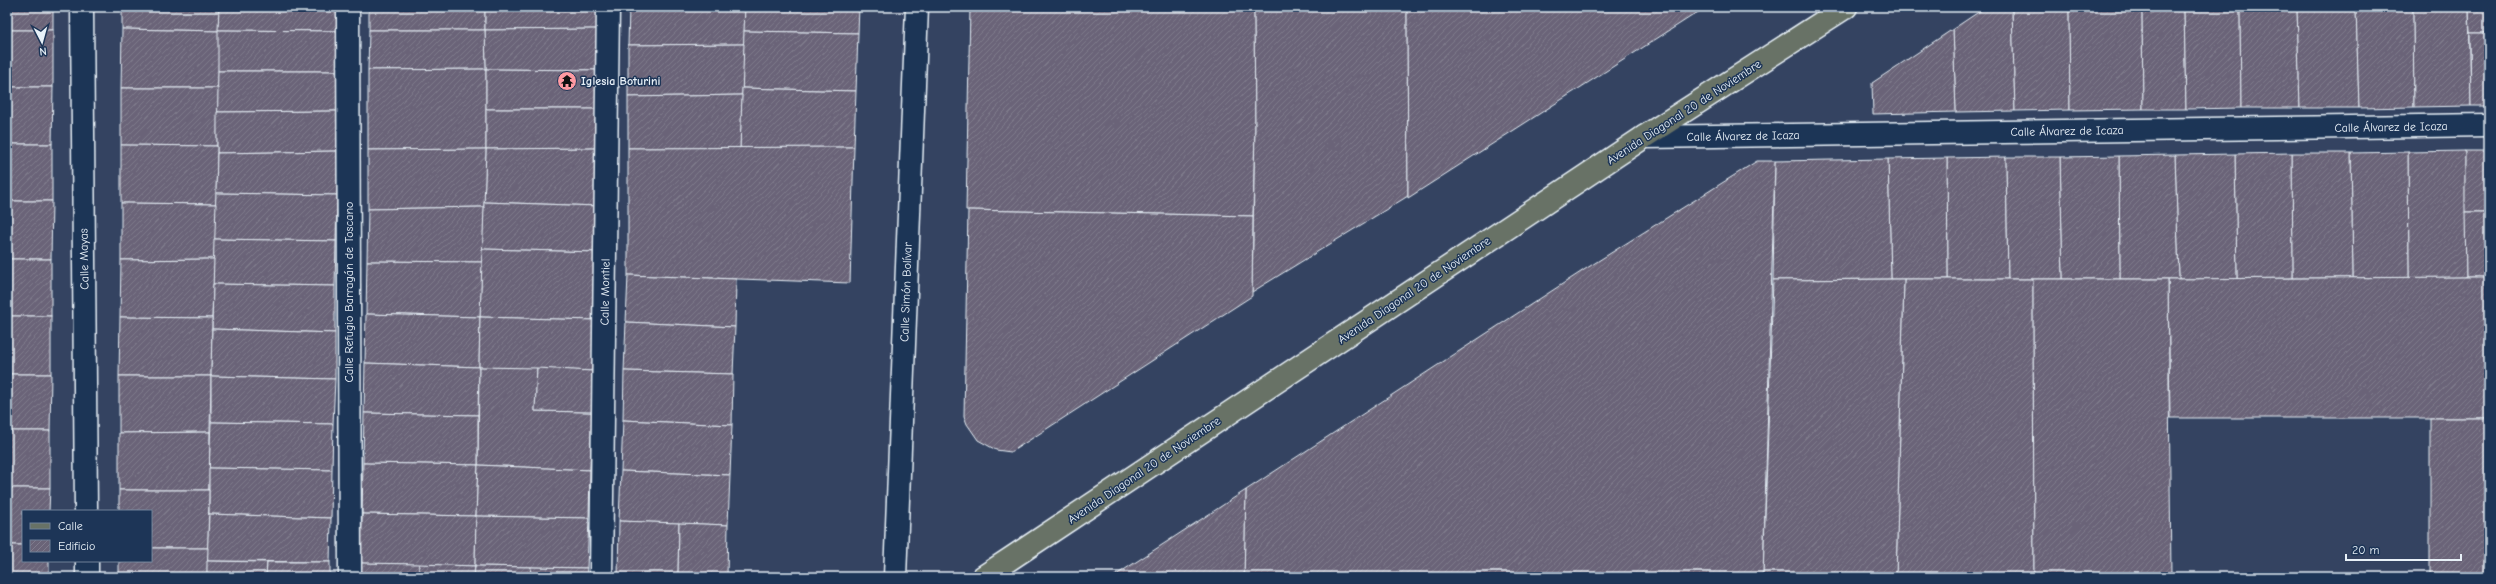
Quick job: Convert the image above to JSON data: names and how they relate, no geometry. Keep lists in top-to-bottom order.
{
  "streets": {
    "main road": ["Avenida Diagonal 20 de Noviembre"],
    "street": [
      "Calle Álvarez de Icaza",
      "Calle Mayas",
      "Calle Refugio Barragán de Toscano",
      "Calle Montiel",
      "Calle Simón Bolívar"
    ]
  },
  "crossings": [
    ["Avenida Diagonal 20 de Noviembre", "Calle Álvarez de Icaza"]
  ],
  "places": {
    "temple": ["Iglesia Boturini"]
  },
  "legend": ["Calle", "Edificio"],
  "scale_bar": "20 m",
  "north": "bottom"
}
